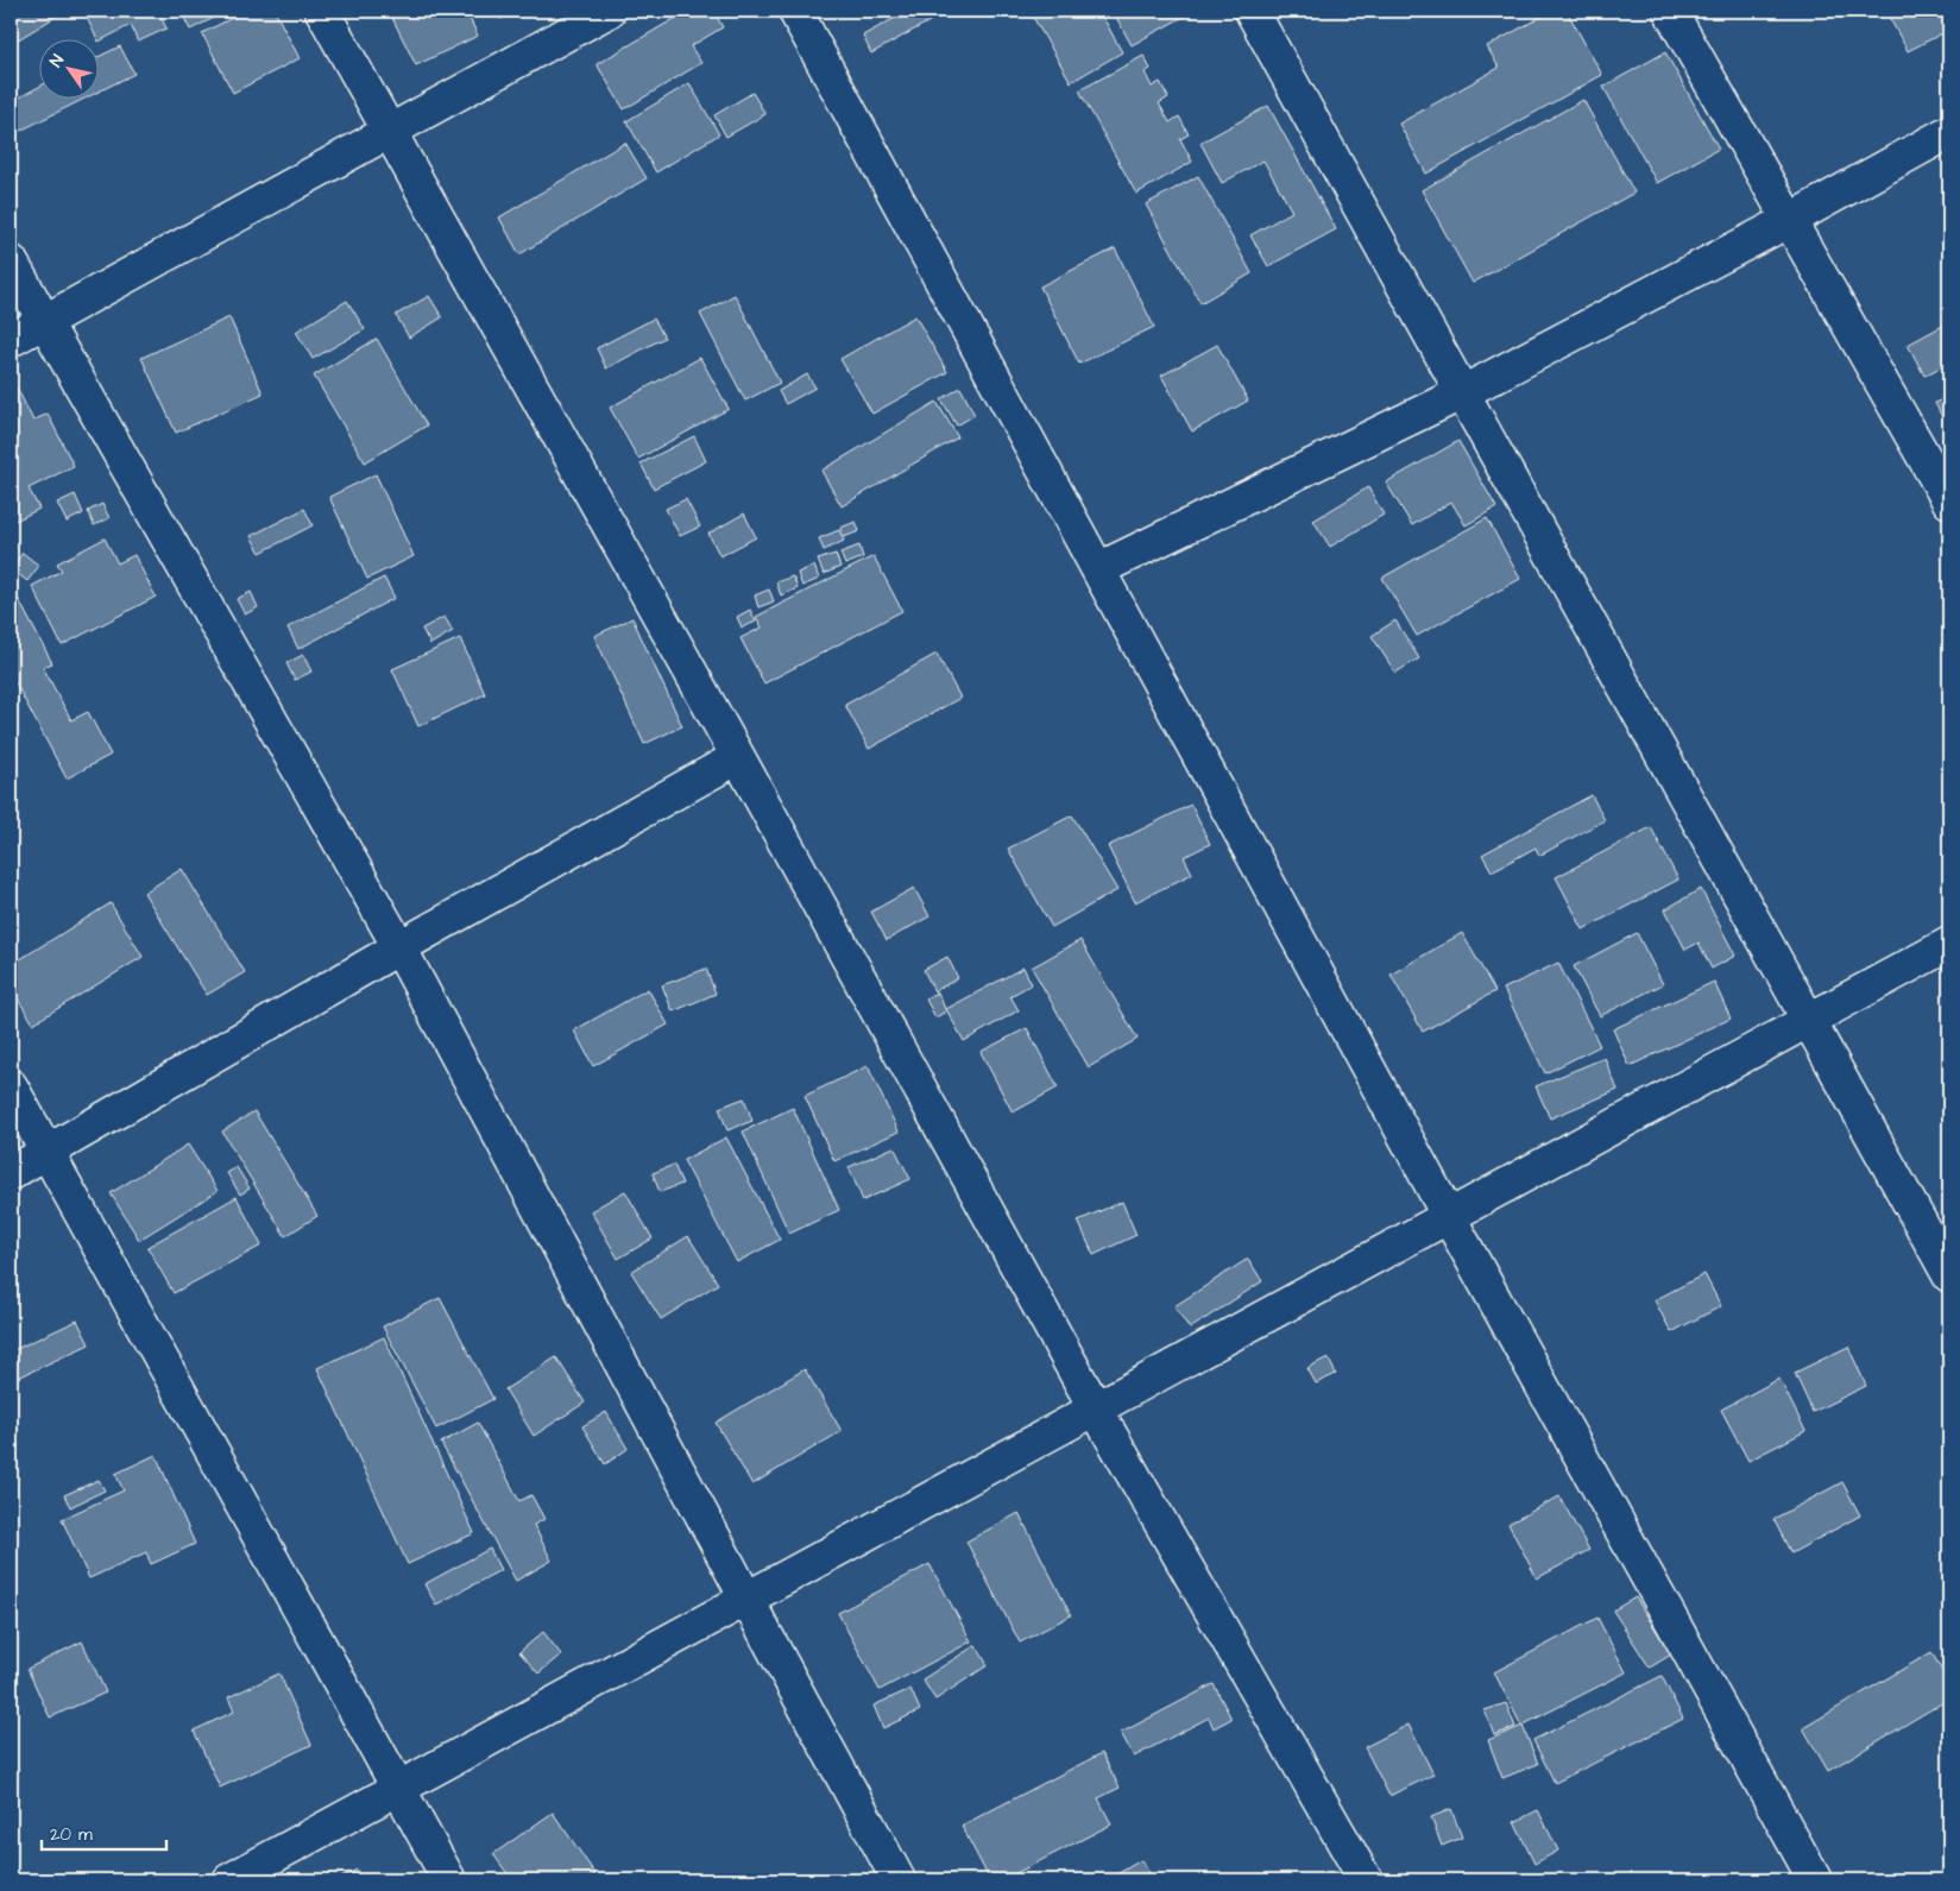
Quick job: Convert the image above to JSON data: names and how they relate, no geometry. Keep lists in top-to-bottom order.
{
  "scale_bar": "20 m",
  "north": "top left"
}
